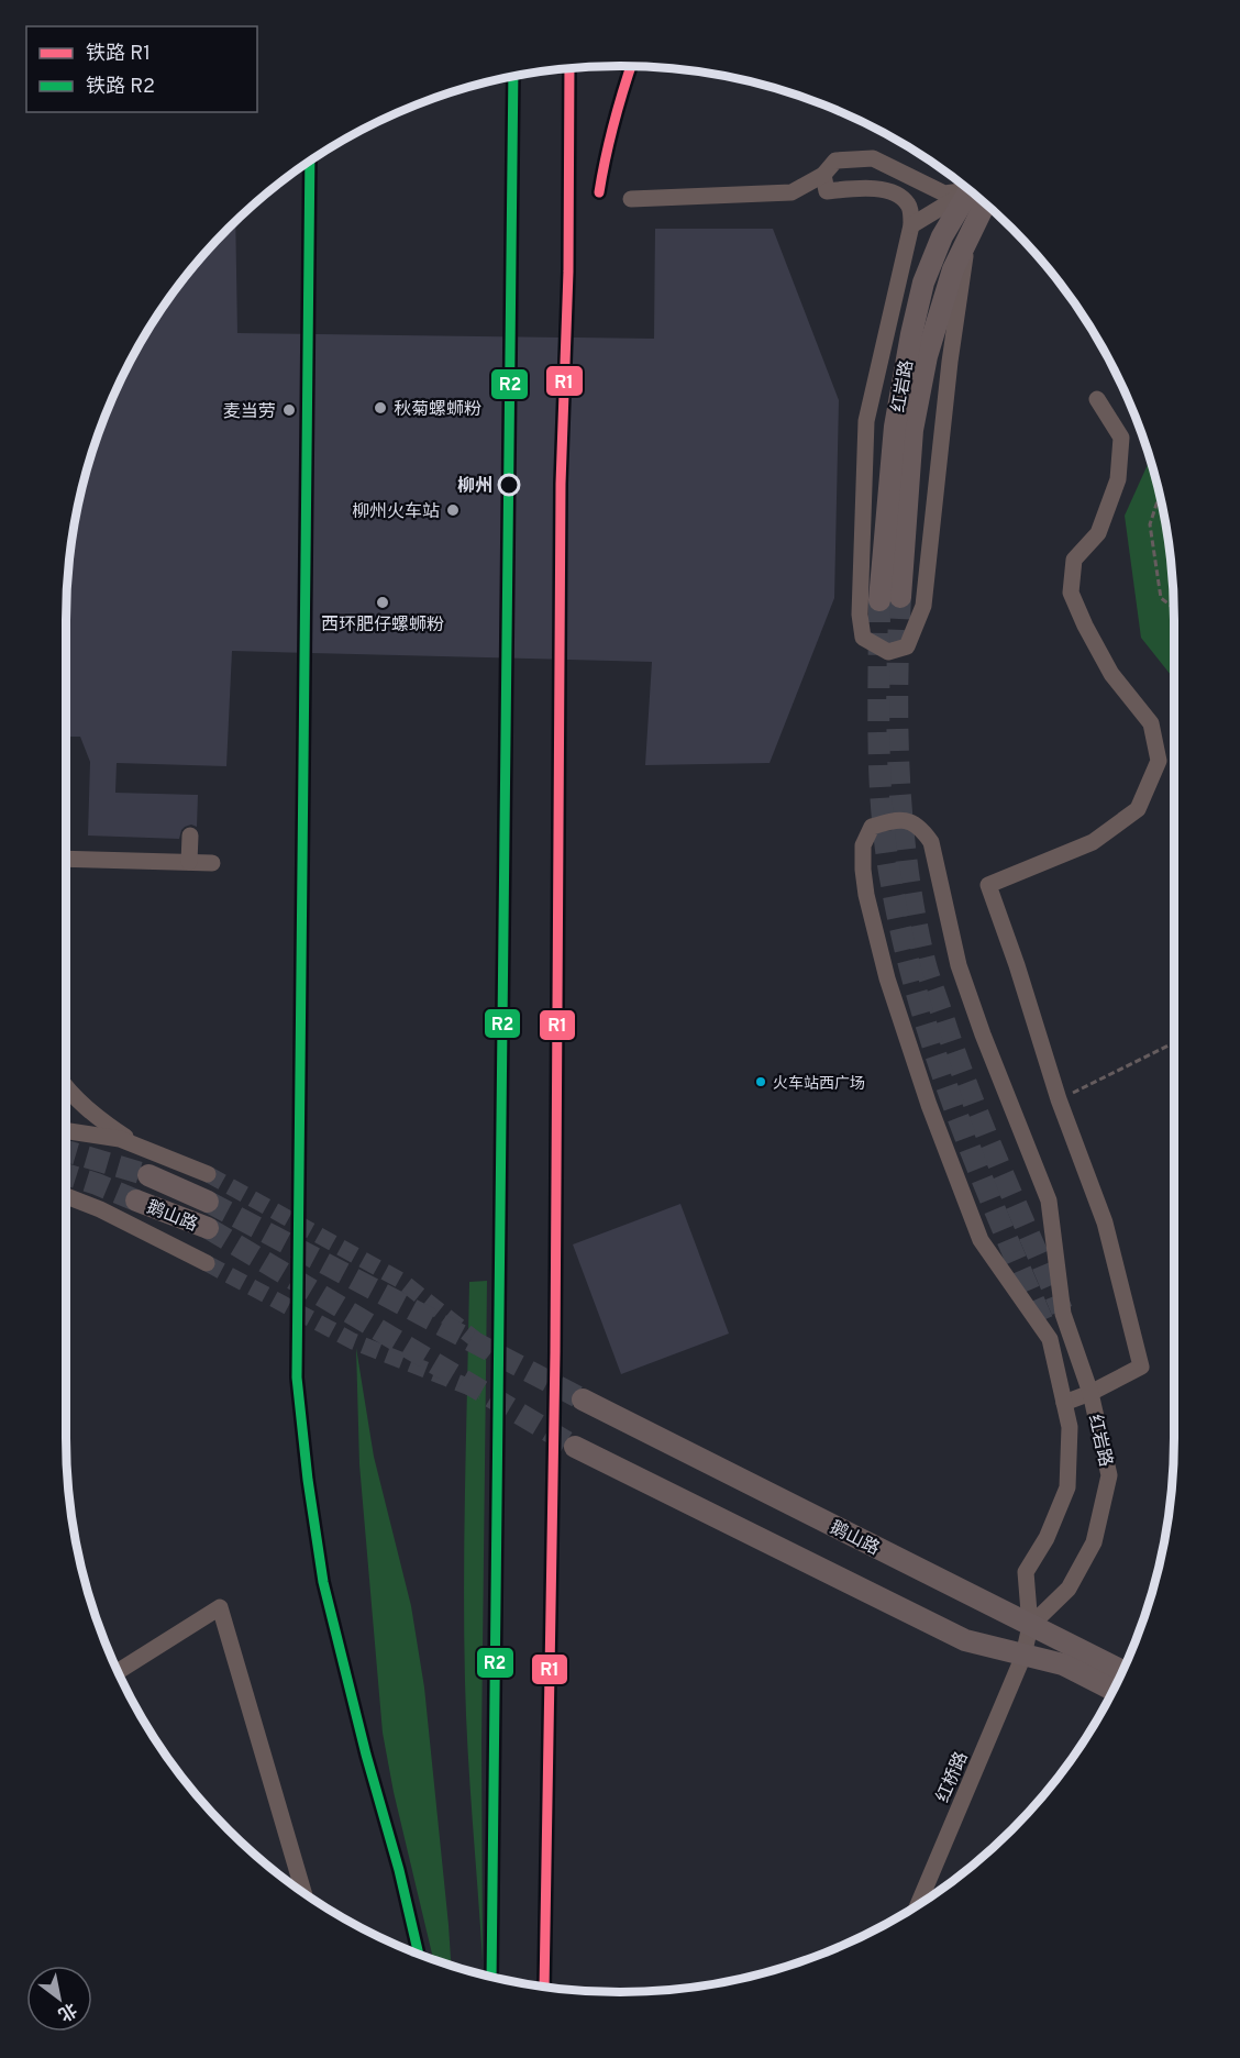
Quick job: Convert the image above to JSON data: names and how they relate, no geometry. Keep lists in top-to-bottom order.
{
  "streets": {
    "main road": ["红岩路", "鹅山路"],
    "street": ["红桥路"]
  },
  "crossings": [
    ["红岩路", "鹅山路"],
    ["红岩路", "红桥路"]
  ],
  "places": [
    "秋菊螺蛳粉",
    "麦当劳",
    "柳州",
    "柳州火车站",
    "西环肥仔螺蛳粉",
    "火车站西广场"
  ],
  "lines": ["rail line R1", "rail line R2"],
  "legend": ["铁路 R1", "铁路 R2"],
  "north": "bottom right"
}
